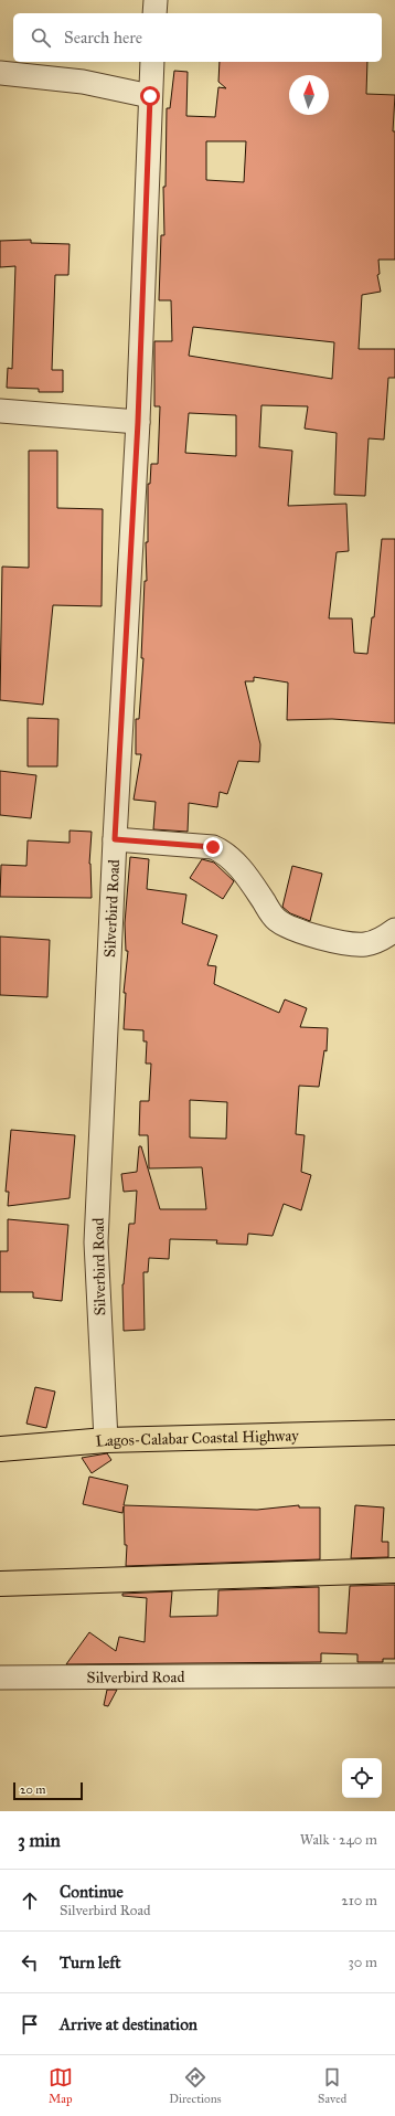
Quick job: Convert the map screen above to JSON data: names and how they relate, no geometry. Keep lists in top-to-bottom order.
{
  "streets": {
    "highway": ["Lagos-Calabar Coastal Highway"],
    "street": ["Silverbird Road"]
  },
  "crossings": [
    ["Silverbird Road", "Lagos-Calabar Coastal Highway"]
  ],
  "scale_bar": "20 m",
  "north": "top",
  "page": {
    "search": "Search here",
    "scale": "20 m",
    "heading": ["3 min", "Walk · 240 m"],
    "list": [
      ["Continue", "Silverbird Road", "210 m"],
      ["Turn left", "30 m"],
      "Arrive at destination"
    ],
    "nav": ["Map", "Directions", "Saved"]
  }
}
